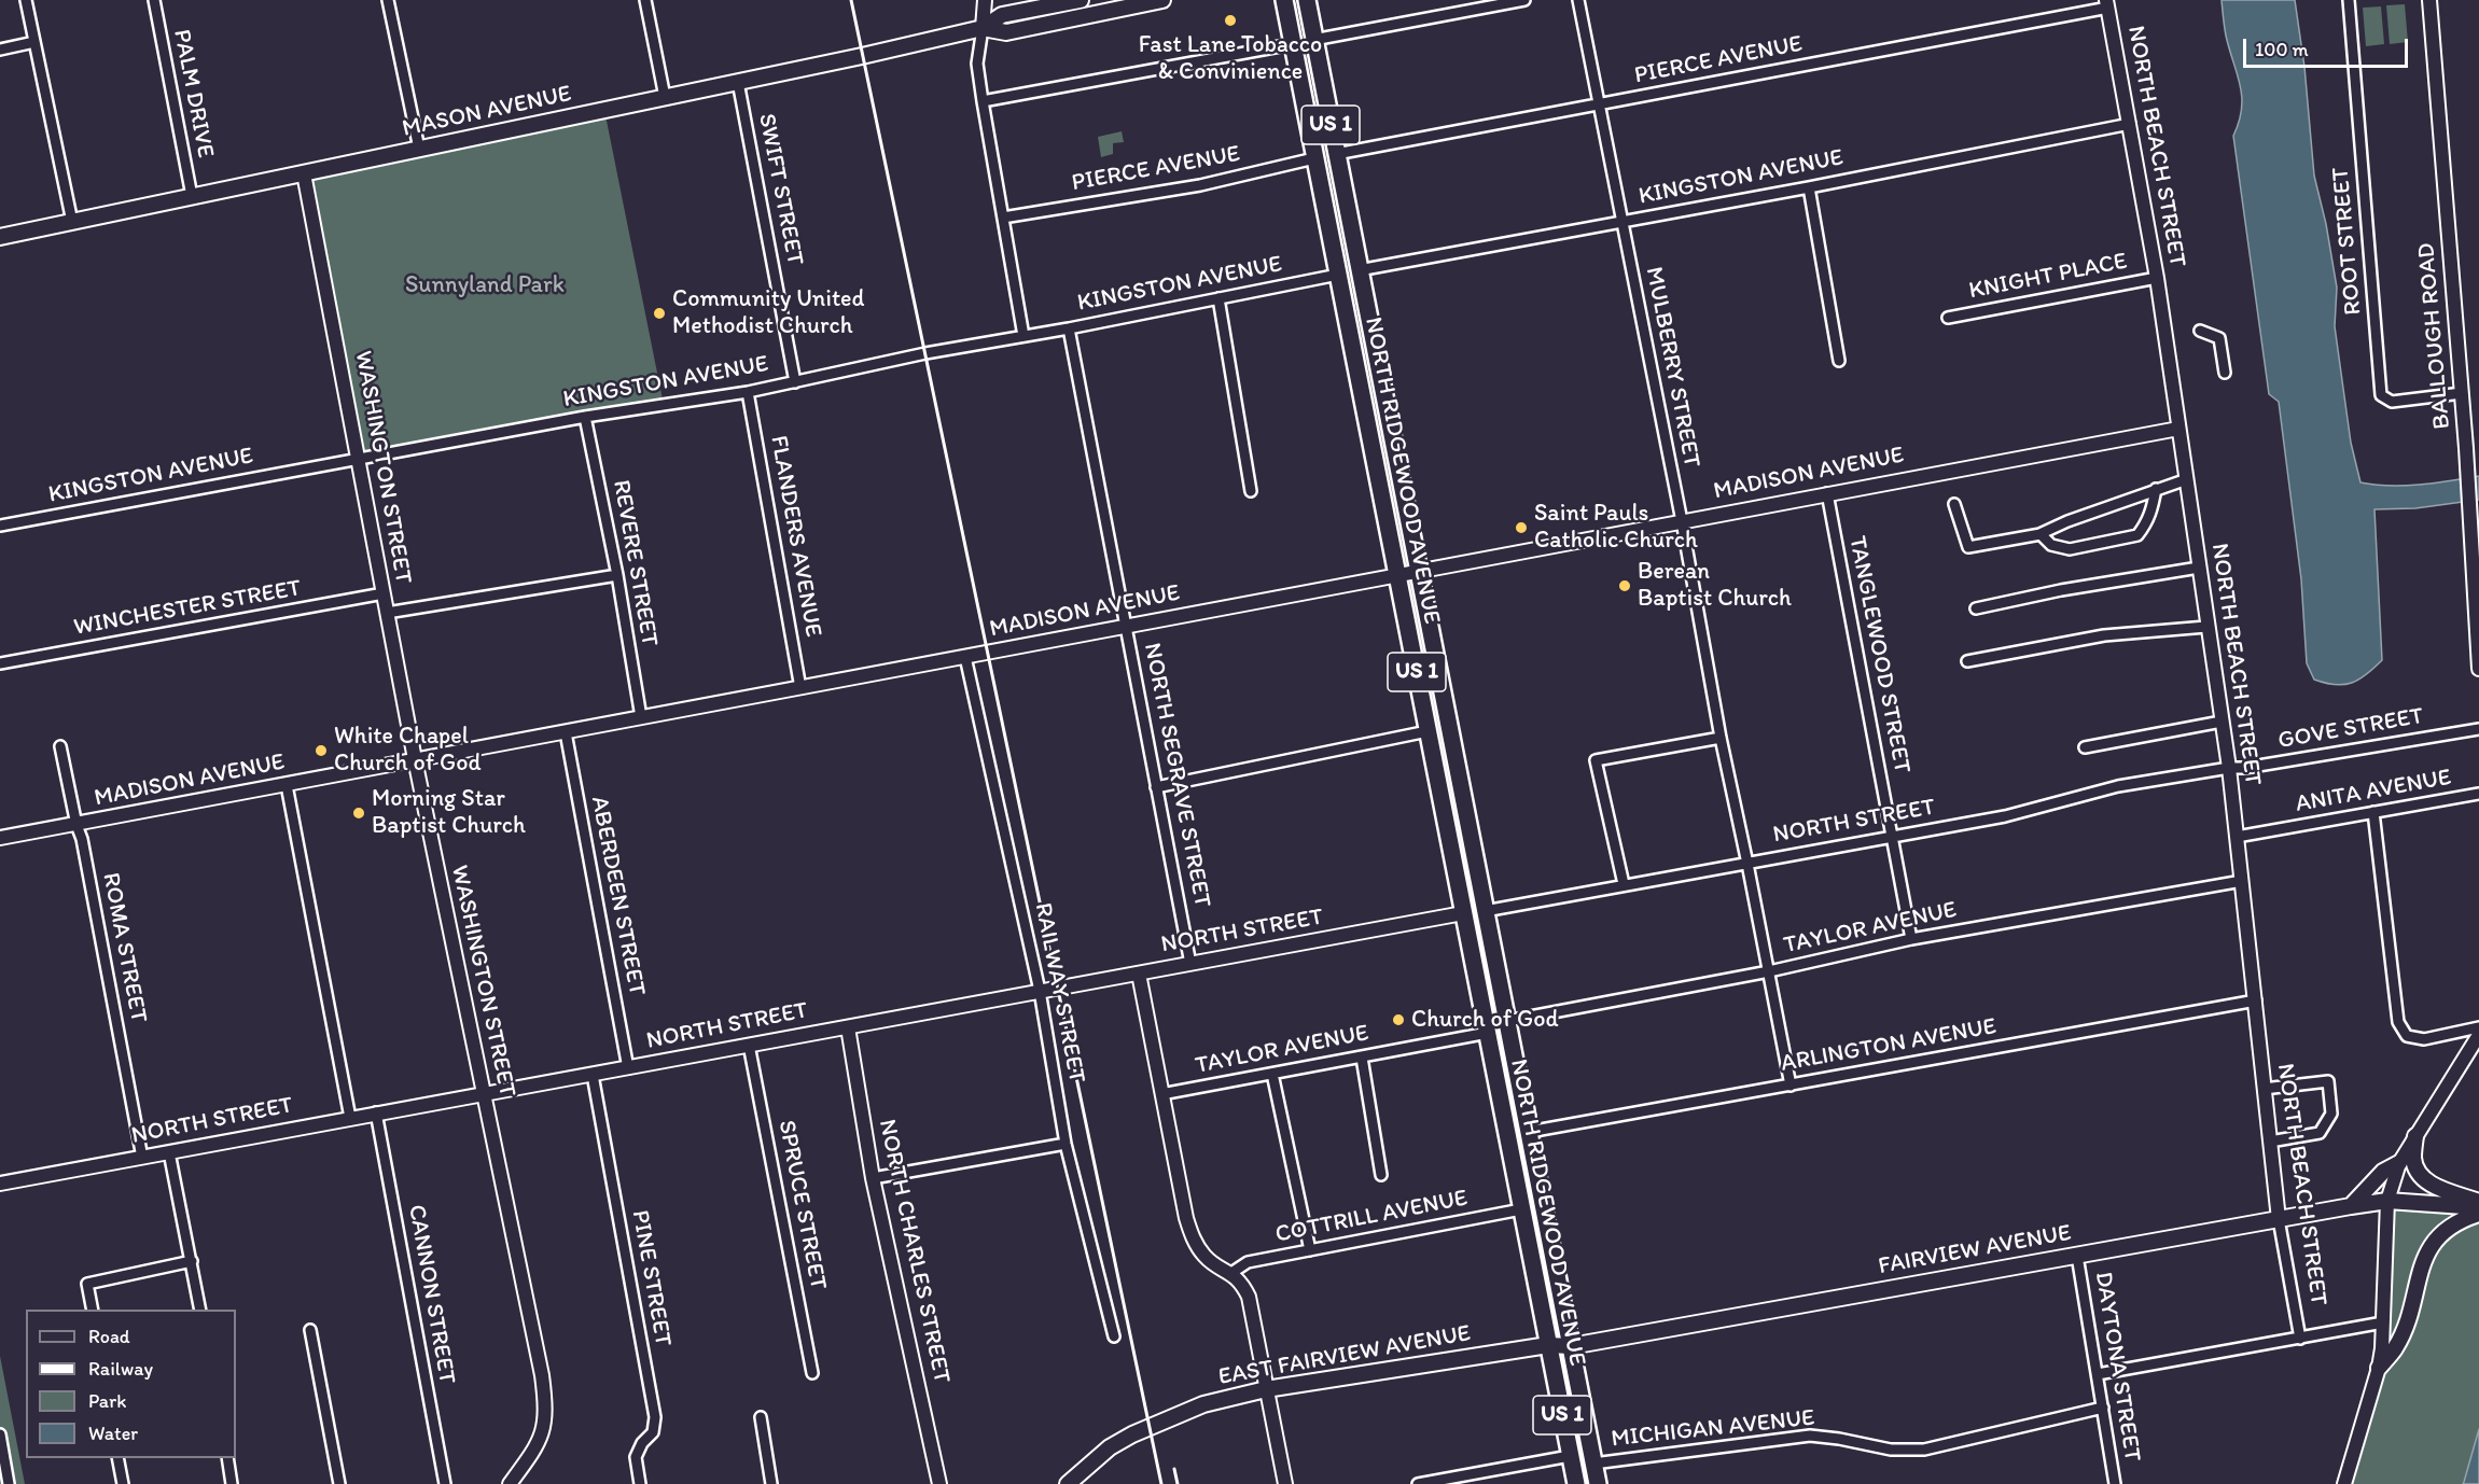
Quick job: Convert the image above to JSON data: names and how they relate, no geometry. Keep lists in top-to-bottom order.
{
  "streets": {
    "main road": [
      "MASON AVENUE",
      "US 1",
      "NORTH RIDGEWOOD AVENUE",
      "FAIRVIEW AVENUE",
      "EAST FAIRVIEW AVENUE"
    ],
    "street": [
      "PIERCE AVENUE",
      "PALM DRIVE",
      "NORTH BEACH STREET",
      "KINGSTON AVENUE",
      "SWIFT STREET",
      "ROOT STREET",
      "KNIGHT PLACE",
      "BALLOUGH ROAD",
      "MULBERRY STREET",
      "WASHINGTON STREET",
      "MADISON AVENUE",
      "FLANDERS AVENUE",
      "REVERE STREET",
      "WINCHESTER STREET",
      "TANGLEWOOD STREET",
      "GOVE STREET",
      "NORTH SEGRAVE STREET",
      "ANITA AVENUE",
      "NORTH STREET",
      "ABERDEEN STREET",
      "TAYLOR AVENUE",
      "ROMA STREET",
      "RAILWAY STREET",
      "ARLINGTON AVENUE",
      "SPRUCE STREET",
      "COTTRILL AVENUE",
      "NORTH CHARLES STREET",
      "PINE STREET",
      "CANNON STREET",
      "DAYTONA STREET",
      "MICHIGAN AVENUE"
    ]
  },
  "crossings": [
    ["PIERCE AVENUE", "NORTH BEACH STREET"],
    ["PIERCE AVENUE", "MULBERRY STREET"],
    ["PIERCE AVENUE", "NORTH RIDGEWOOD AVENUE"],
    ["PALM DRIVE", "MASON AVENUE"],
    ["MASON AVENUE", "SWIFT STREET"],
    ["MASON AVENUE", "WASHINGTON STREET"],
    ["NORTH BEACH STREET", "KINGSTON AVENUE"],
    ["NORTH BEACH STREET", "KNIGHT PLACE"],
    ["NORTH BEACH STREET", "MADISON AVENUE"],
    ["NORTH BEACH STREET", "GOVE STREET"],
    ["NORTH BEACH STREET", "ANITA AVENUE"],
    ["NORTH BEACH STREET", "NORTH STREET"],
    ["NORTH BEACH STREET", "TAYLOR AVENUE"],
    ["NORTH BEACH STREET", "ARLINGTON AVENUE"],
    ["NORTH BEACH STREET", "FAIRVIEW AVENUE"],
    ["KINGSTON AVENUE", "SWIFT STREET"],
    ["KINGSTON AVENUE", "MULBERRY STREET"],
    ["KINGSTON AVENUE", "WASHINGTON STREET"],
    ["KINGSTON AVENUE", "NORTH RIDGEWOOD AVENUE"],
    ["KINGSTON AVENUE", "FLANDERS AVENUE"],
    ["KINGSTON AVENUE", "REVERE STREET"],
    ["KINGSTON AVENUE", "NORTH SEGRAVE STREET"],
    ["ROOT STREET", "BALLOUGH ROAD"],
    ["MULBERRY STREET", "MADISON AVENUE"],
    ["MULBERRY STREET", "NORTH STREET"],
    ["MULBERRY STREET", "TAYLOR AVENUE"],
    ["MULBERRY STREET", "ARLINGTON AVENUE"],
    ["WASHINGTON STREET", "MADISON AVENUE"],
    ["WASHINGTON STREET", "WINCHESTER STREET"],
    ["WASHINGTON STREET", "NORTH STREET"],
    ["NORTH RIDGEWOOD AVENUE", "MADISON AVENUE"],
    ["NORTH RIDGEWOOD AVENUE", "NORTH STREET"],
    ["NORTH RIDGEWOOD AVENUE", "TAYLOR AVENUE"],
    ["NORTH RIDGEWOOD AVENUE", "ARLINGTON AVENUE"],
    ["NORTH RIDGEWOOD AVENUE", "COTTRILL AVENUE"],
    ["NORTH RIDGEWOOD AVENUE", "FAIRVIEW AVENUE"],
    ["NORTH RIDGEWOOD AVENUE", "EAST FAIRVIEW AVENUE"],
    ["NORTH RIDGEWOOD AVENUE", "MICHIGAN AVENUE"],
    ["MADISON AVENUE", "FLANDERS AVENUE"],
    ["MADISON AVENUE", "REVERE STREET"],
    ["MADISON AVENUE", "TANGLEWOOD STREET"],
    ["MADISON AVENUE", "NORTH SEGRAVE STREET"],
    ["MADISON AVENUE", "ABERDEEN STREET"],
    ["MADISON AVENUE", "ROMA STREET"],
    ["MADISON AVENUE", "RAILWAY STREET"],
    ["TANGLEWOOD STREET", "NORTH STREET"],
    ["TANGLEWOOD STREET", "TAYLOR AVENUE"],
    ["GOVE STREET", "NORTH STREET"],
    ["NORTH SEGRAVE STREET", "NORTH STREET"],
    ["NORTH STREET", "ABERDEEN STREET"],
    ["NORTH STREET", "ROMA STREET"],
    ["NORTH STREET", "RAILWAY STREET"],
    ["NORTH STREET", "SPRUCE STREET"],
    ["NORTH STREET", "NORTH CHARLES STREET"],
    ["NORTH STREET", "PINE STREET"],
    ["NORTH STREET", "CANNON STREET"],
    ["FAIRVIEW AVENUE", "EAST FAIRVIEW AVENUE"],
    ["FAIRVIEW AVENUE", "DAYTONA STREET"],
    ["DAYTONA STREET", "MICHIGAN AVENUE"]
  ],
  "parks": ["Sunnyland Park"],
  "places": [
    "Fast Lane Tobacco & Convinience",
    "Community United Methodist Church",
    "Saint Pauls Catholic Church",
    "Berean Baptist Church",
    "White Chapel Church of God",
    "Morning Star Baptist Church",
    "Church of God"
  ],
  "legend": [
    "Road",
    "Railway",
    "Park",
    "Water"
  ],
  "scale_bar": "100 m"
}
